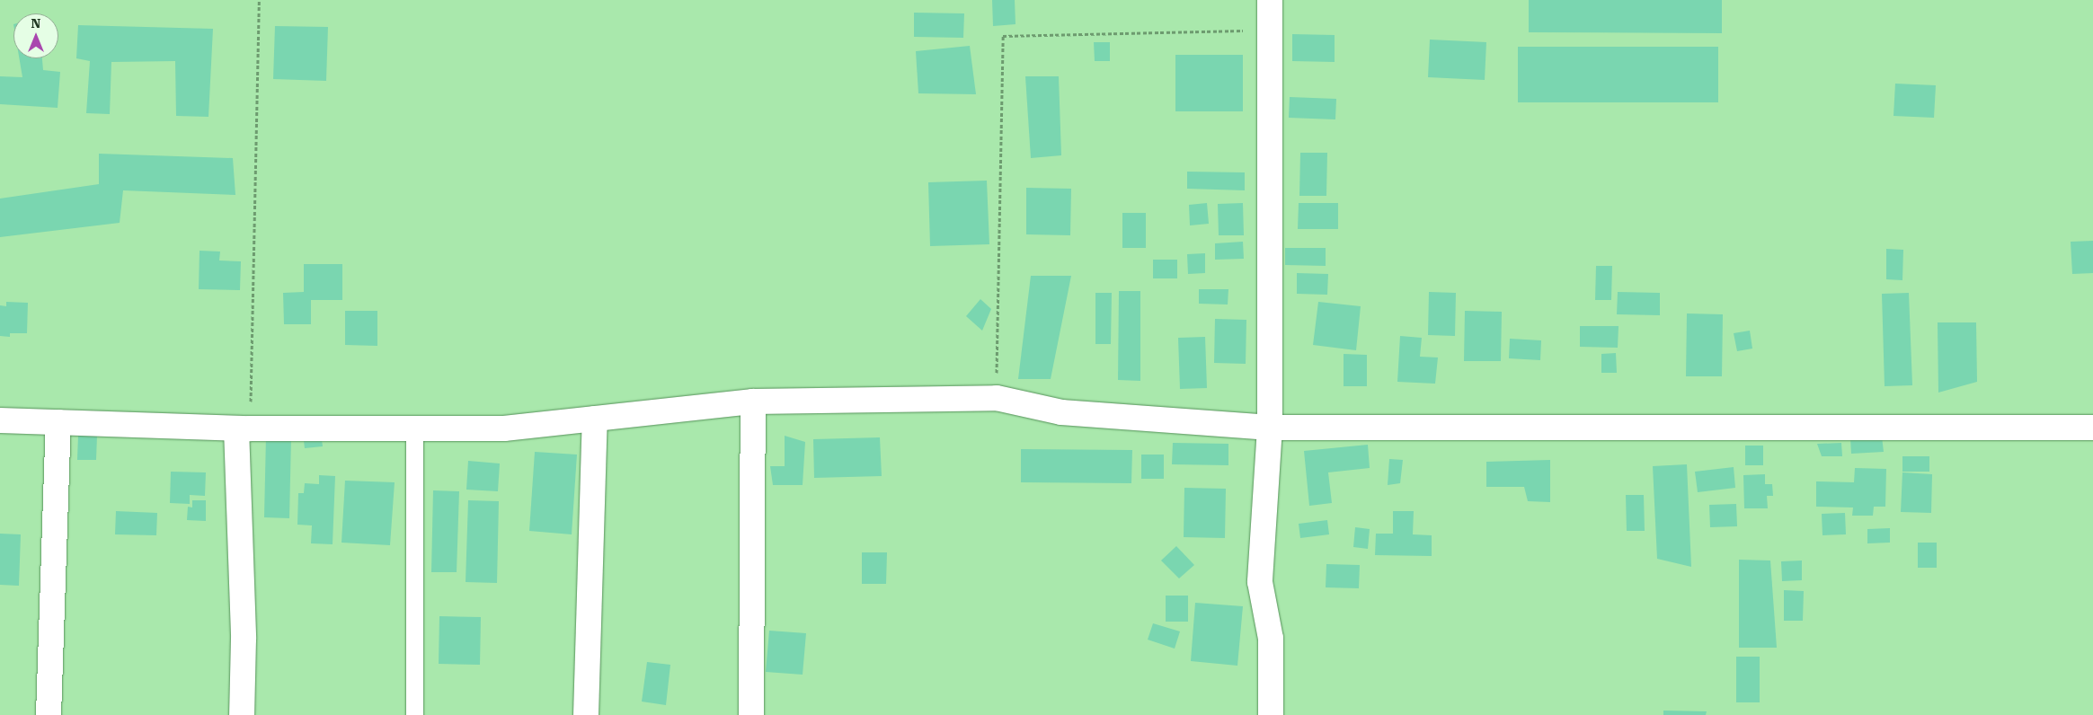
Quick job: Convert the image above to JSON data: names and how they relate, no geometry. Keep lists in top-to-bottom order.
{
  "north": "top"
}
